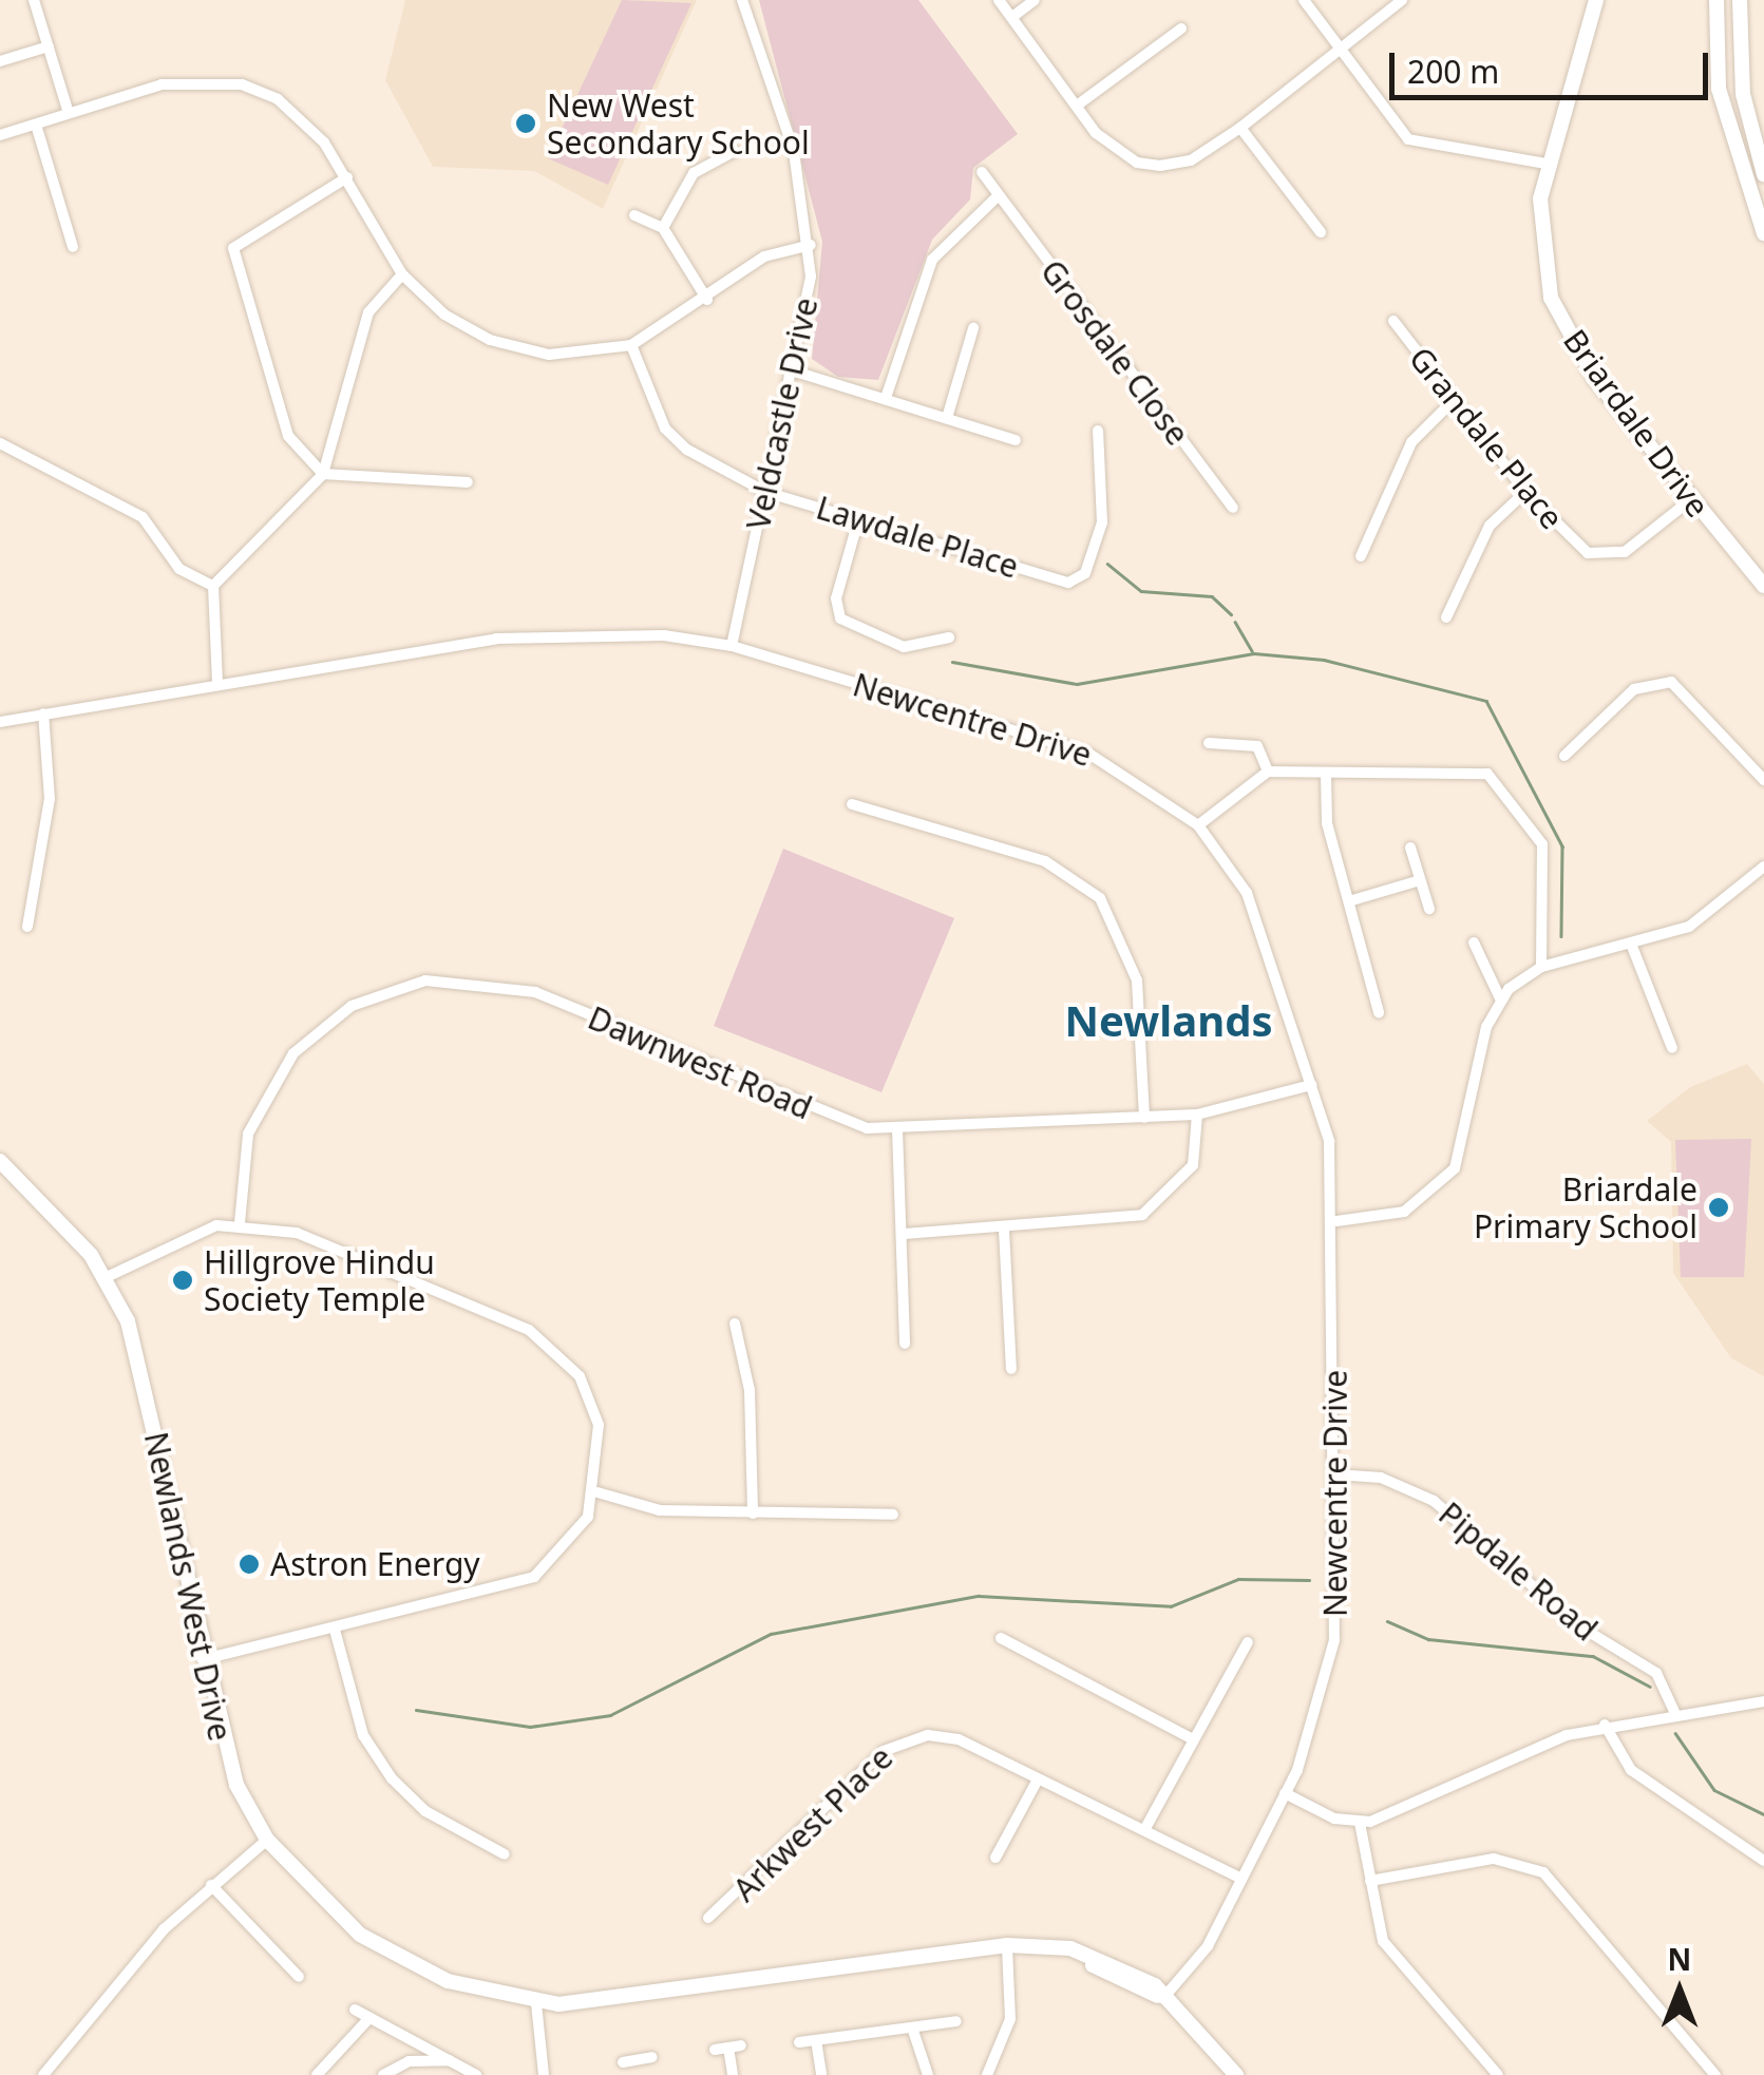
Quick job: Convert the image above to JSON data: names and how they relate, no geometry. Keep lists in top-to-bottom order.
{
  "streets": {
    "street": [
      "Grosdale Close",
      "Veldcastle Drive",
      "Briardale Drive",
      "Grandale Place",
      "Lawdale Place",
      "Newcentre Drive",
      "Dawnwest Road",
      "Pipdale Road",
      "Newlands West Drive",
      "Arkwest Place"
    ]
  },
  "crossings": [
    ["Veldcastle Drive", "Lawdale Place"],
    ["Veldcastle Drive", "Newcentre Drive"],
    ["Briardale Drive", "Grandale Place"],
    ["Newcentre Drive", "Dawnwest Road"],
    ["Newcentre Drive", "Pipdale Road"],
    ["Newcentre Drive", "Newlands West Drive"],
    ["Newcentre Drive", "Arkwest Place"]
  ],
  "districts": ["Newlands"],
  "places": [
    "New West Secondary School",
    "Briardale Primary School",
    "Hillgrove Hindu Society Temple",
    "Astron Energy"
  ],
  "scale_bar": "200 m",
  "north": "top"
}
